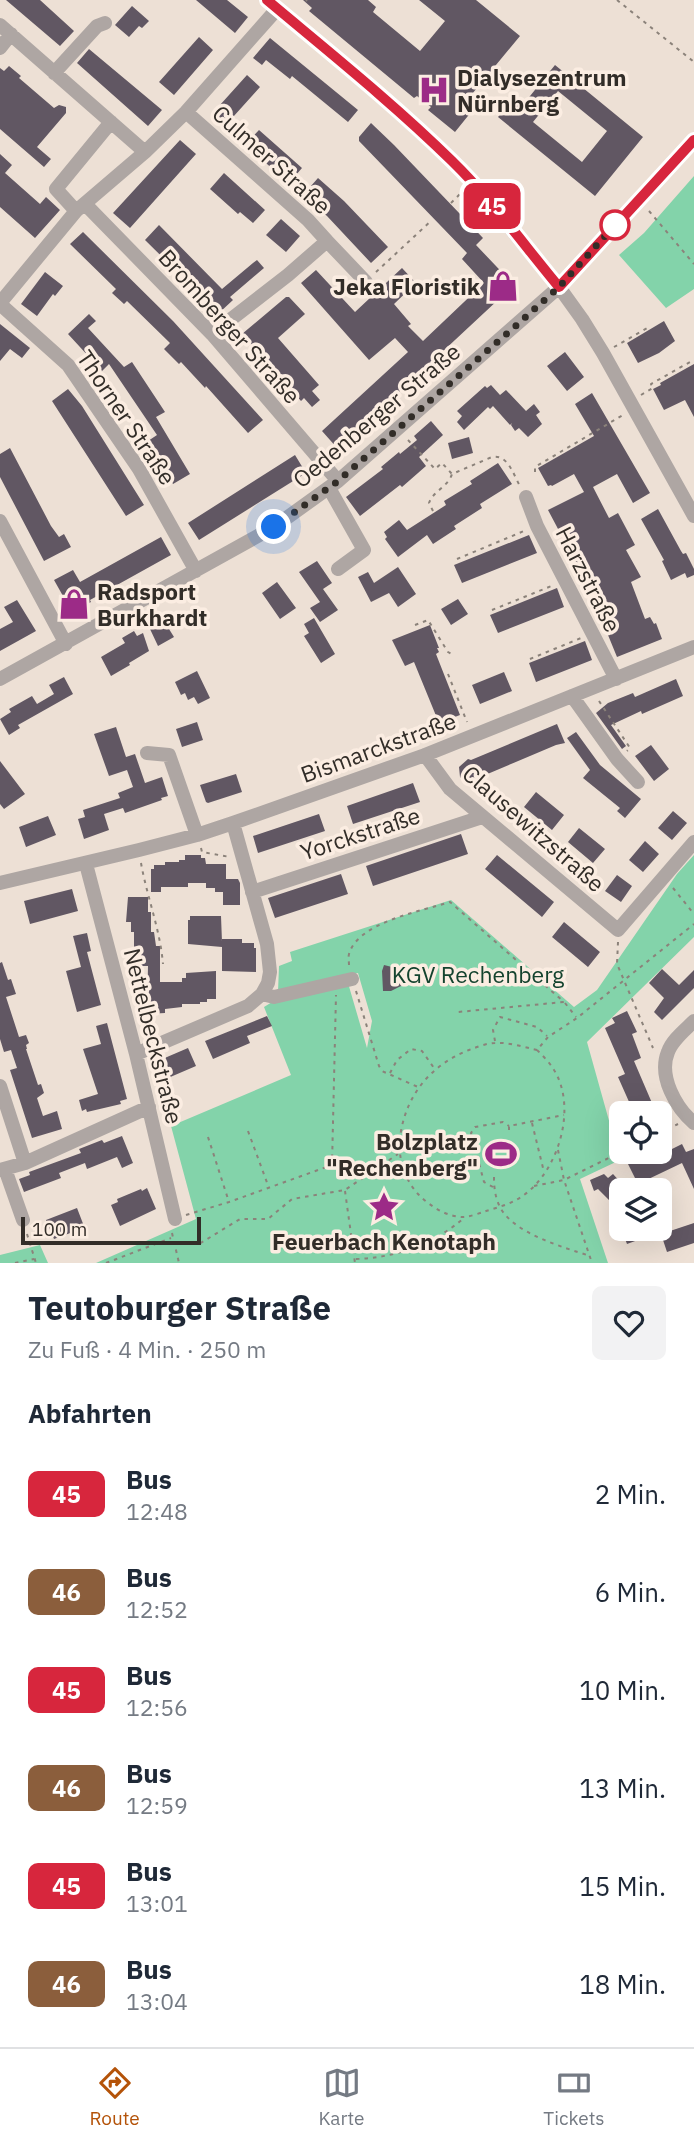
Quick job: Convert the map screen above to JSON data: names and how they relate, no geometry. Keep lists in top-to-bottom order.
{
  "streets": {
    "street": [
      "Culmer Straße",
      "Bromberger Straße",
      "Oedenberger Straße",
      "Thorner Straße",
      "Harzstraße",
      "Bismarckstraße",
      "Clausewitzstraße",
      "Yorckstraße",
      "Nettelbeckstraße"
    ]
  },
  "crossings": [
    ["Culmer Straße", "Bromberger Straße"],
    ["Bromberger Straße", "Oedenberger Straße"],
    ["Oedenberger Straße", "Thorner Straße"],
    ["Harzstraße", "Bismarckstraße"],
    ["Bismarckstraße", "Clausewitzstraße"],
    ["Bismarckstraße", "Nettelbeckstraße"],
    ["Clausewitzstraße", "Yorckstraße"]
  ],
  "parks": ["KGV Rechenberg"],
  "places": {
    "hospital": ["Dialysezentrum Nürnberg"],
    "shop": ["Jeka Floristik", "Radsport Burkhardt"],
    "sports": ["Bolzplatz \"Rechenberg\""],
    "place": ["Feuerbach Kenotaph"]
  },
  "lines": ["bus line 45"],
  "scale_bar": "100 m",
  "page": {
    "on_map": "45",
    "scale": "100 m",
    "heading": [
      ["Teutoburger Straße", "Zu Fuß · 4 Min. · 250 m"],
      "Abfahrten"
    ],
    "list": [
      {
        "mark": "45",
        "name": "Bus",
        "note": "12:48",
        "value": "2 Min."
      },
      {
        "mark": "46",
        "name": "Bus",
        "note": "12:52",
        "value": "6 Min."
      },
      {
        "mark": "45",
        "name": "Bus",
        "note": "12:56",
        "value": "10 Min."
      },
      {
        "mark": "46",
        "name": "Bus",
        "note": "12:59",
        "value": "13 Min."
      },
      {
        "mark": "45",
        "name": "Bus",
        "note": "13:01",
        "value": "15 Min."
      },
      {
        "mark": "46",
        "name": "Bus",
        "note": "13:04",
        "value": "18 Min."
      }
    ],
    "tabs": ["Route", "Karte", "Tickets"]
  }
}
